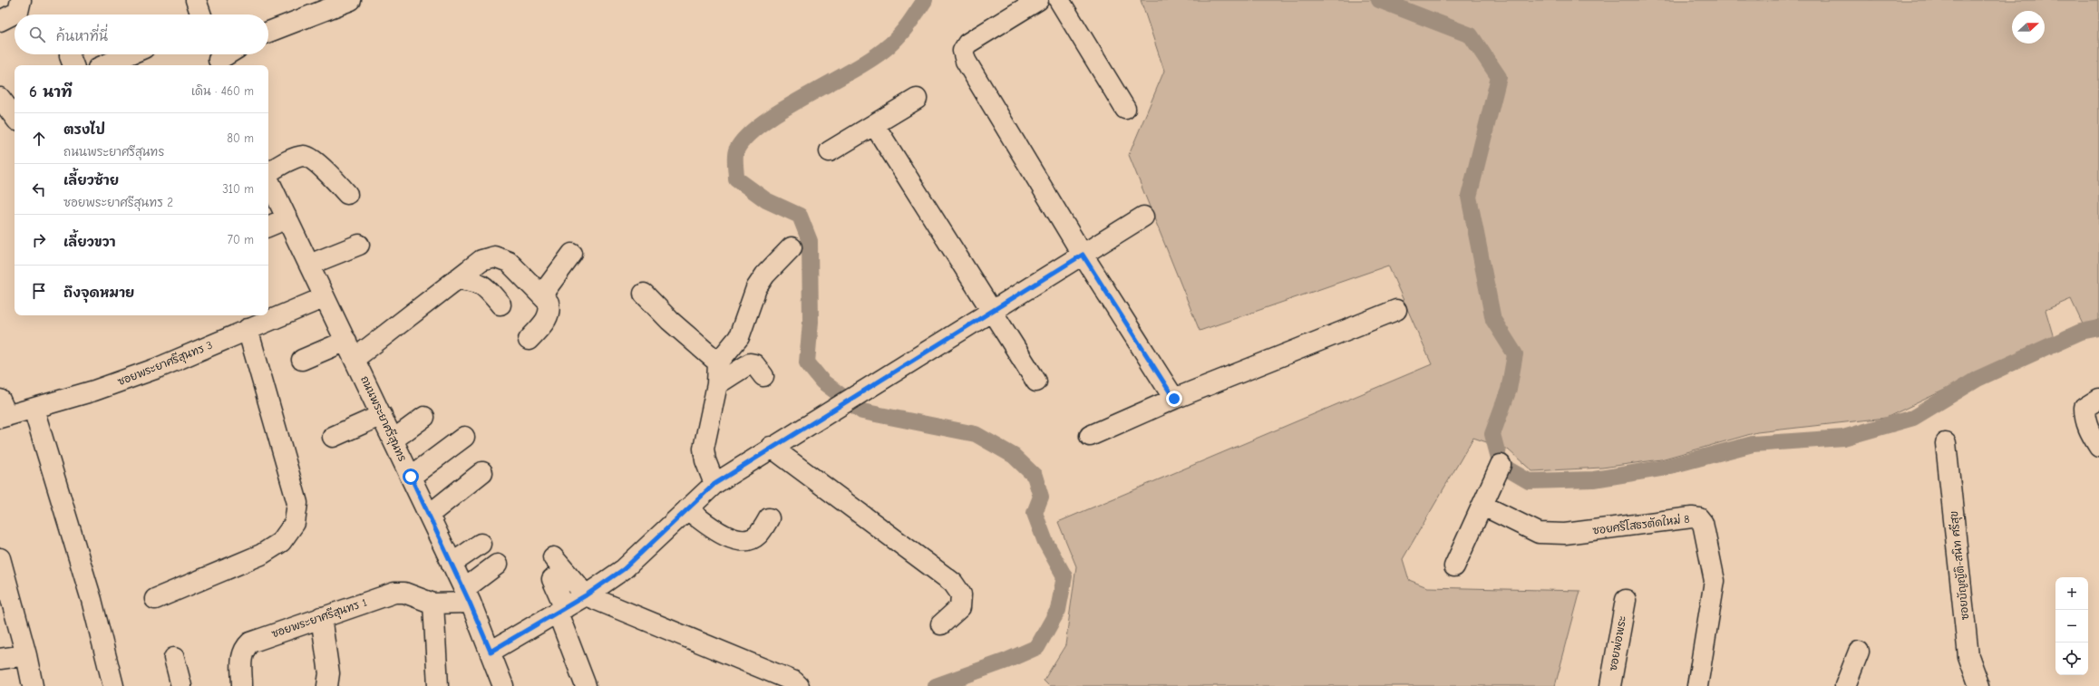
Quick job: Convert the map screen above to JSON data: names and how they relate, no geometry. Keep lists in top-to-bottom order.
{
  "streets": {
    "street": [
      "ซอยพระยาศรีสุนทร 3",
      "ถนนพระยาศรีสุนทร",
      "ซอยศรีโสธรตัดใหม่ 8",
      "ซอยบัญญัติ-สนิท ศรีสุข",
      "ซอยพระยาศรีสุนทร 1",
      "ซอยพ่อพระ"
    ]
  },
  "crossings": [
    ["ซอยพระยาศรีสุนทร 3", "ถนนพระยาศรีสุนทร"],
    ["ถนนพระยาศรีสุนทร", "ซอยพระยาศรีสุนทร 1"]
  ],
  "north": "right",
  "page": {
    "search": "ค้นหาที่นี่",
    "heading": ["6 นาที", "เดิน · 460 m"],
    "list": [
      ["ตรงไป", "ถนนพระยาศรีสุนทร", "80 m"],
      ["เลี้ยวซ้าย", "ซอยพระยาศรีสุนทร 2", "310 m"],
      ["เลี้ยวขวา", "70 m"],
      "ถึงจุดหมาย"
    ],
    "map_buttons": ["+", "−"]
  }
}
